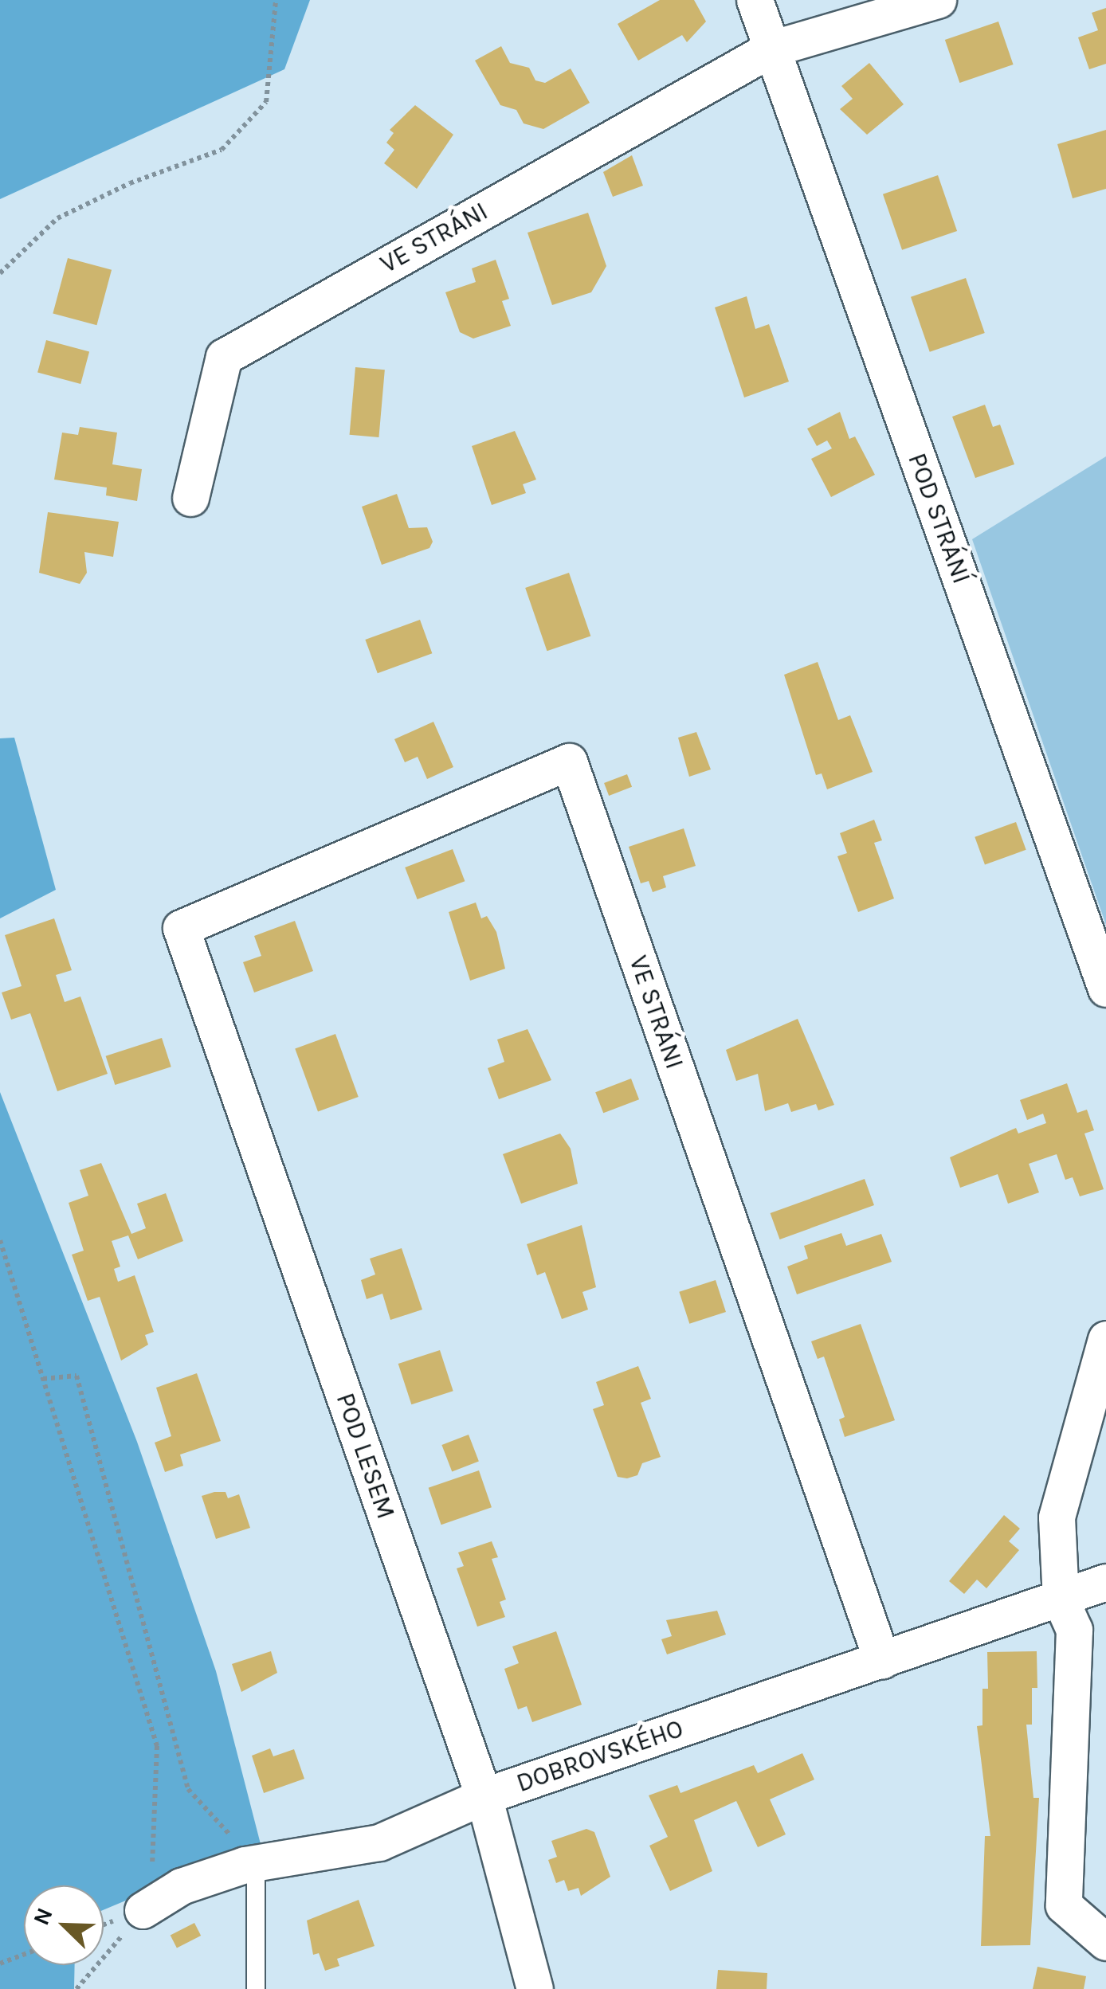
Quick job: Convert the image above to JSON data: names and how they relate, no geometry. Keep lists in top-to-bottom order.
{
  "streets": {
    "street": [
      "VE STRÁNI",
      "POD STRÁNÍ",
      "POD LESEM",
      "DOBROVSKÉHO"
    ]
  },
  "crossings": [
    ["VE STRÁNI", "POD STRÁNÍ"],
    ["VE STRÁNI", "POD LESEM"],
    ["VE STRÁNI", "DOBROVSKÉHO"],
    ["POD LESEM", "DOBROVSKÉHO"]
  ],
  "north": "top left"
}
